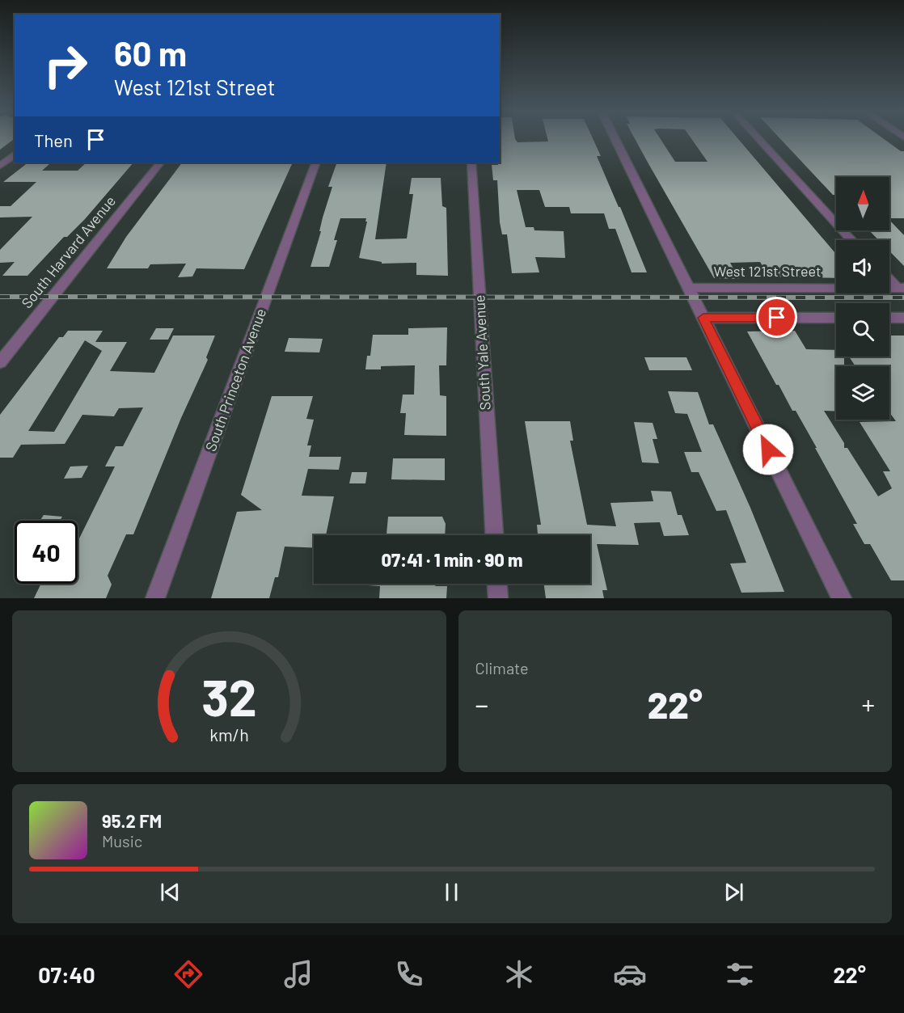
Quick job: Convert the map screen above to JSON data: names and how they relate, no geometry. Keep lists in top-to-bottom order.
{
  "streets": {
    "street": [
      "South Harvard Avenue",
      "West 121st Street",
      "South Yale Avenue",
      "South Princeton Avenue"
    ]
  },
  "north": "top",
  "page": {
    "turn": ["60 m", "West 121st Street"],
    "then": "Then",
    "limit": "40",
    "trip": "07:41 · 1 min · 90 m",
    "tile": "Climate",
    "heat": ["−", "22°", "+"],
    "song": ["95.2 FM", "Music"],
    "tabs": ["07:40", "22°"],
    "gauge": ["32", "km/h"]
  }
}
